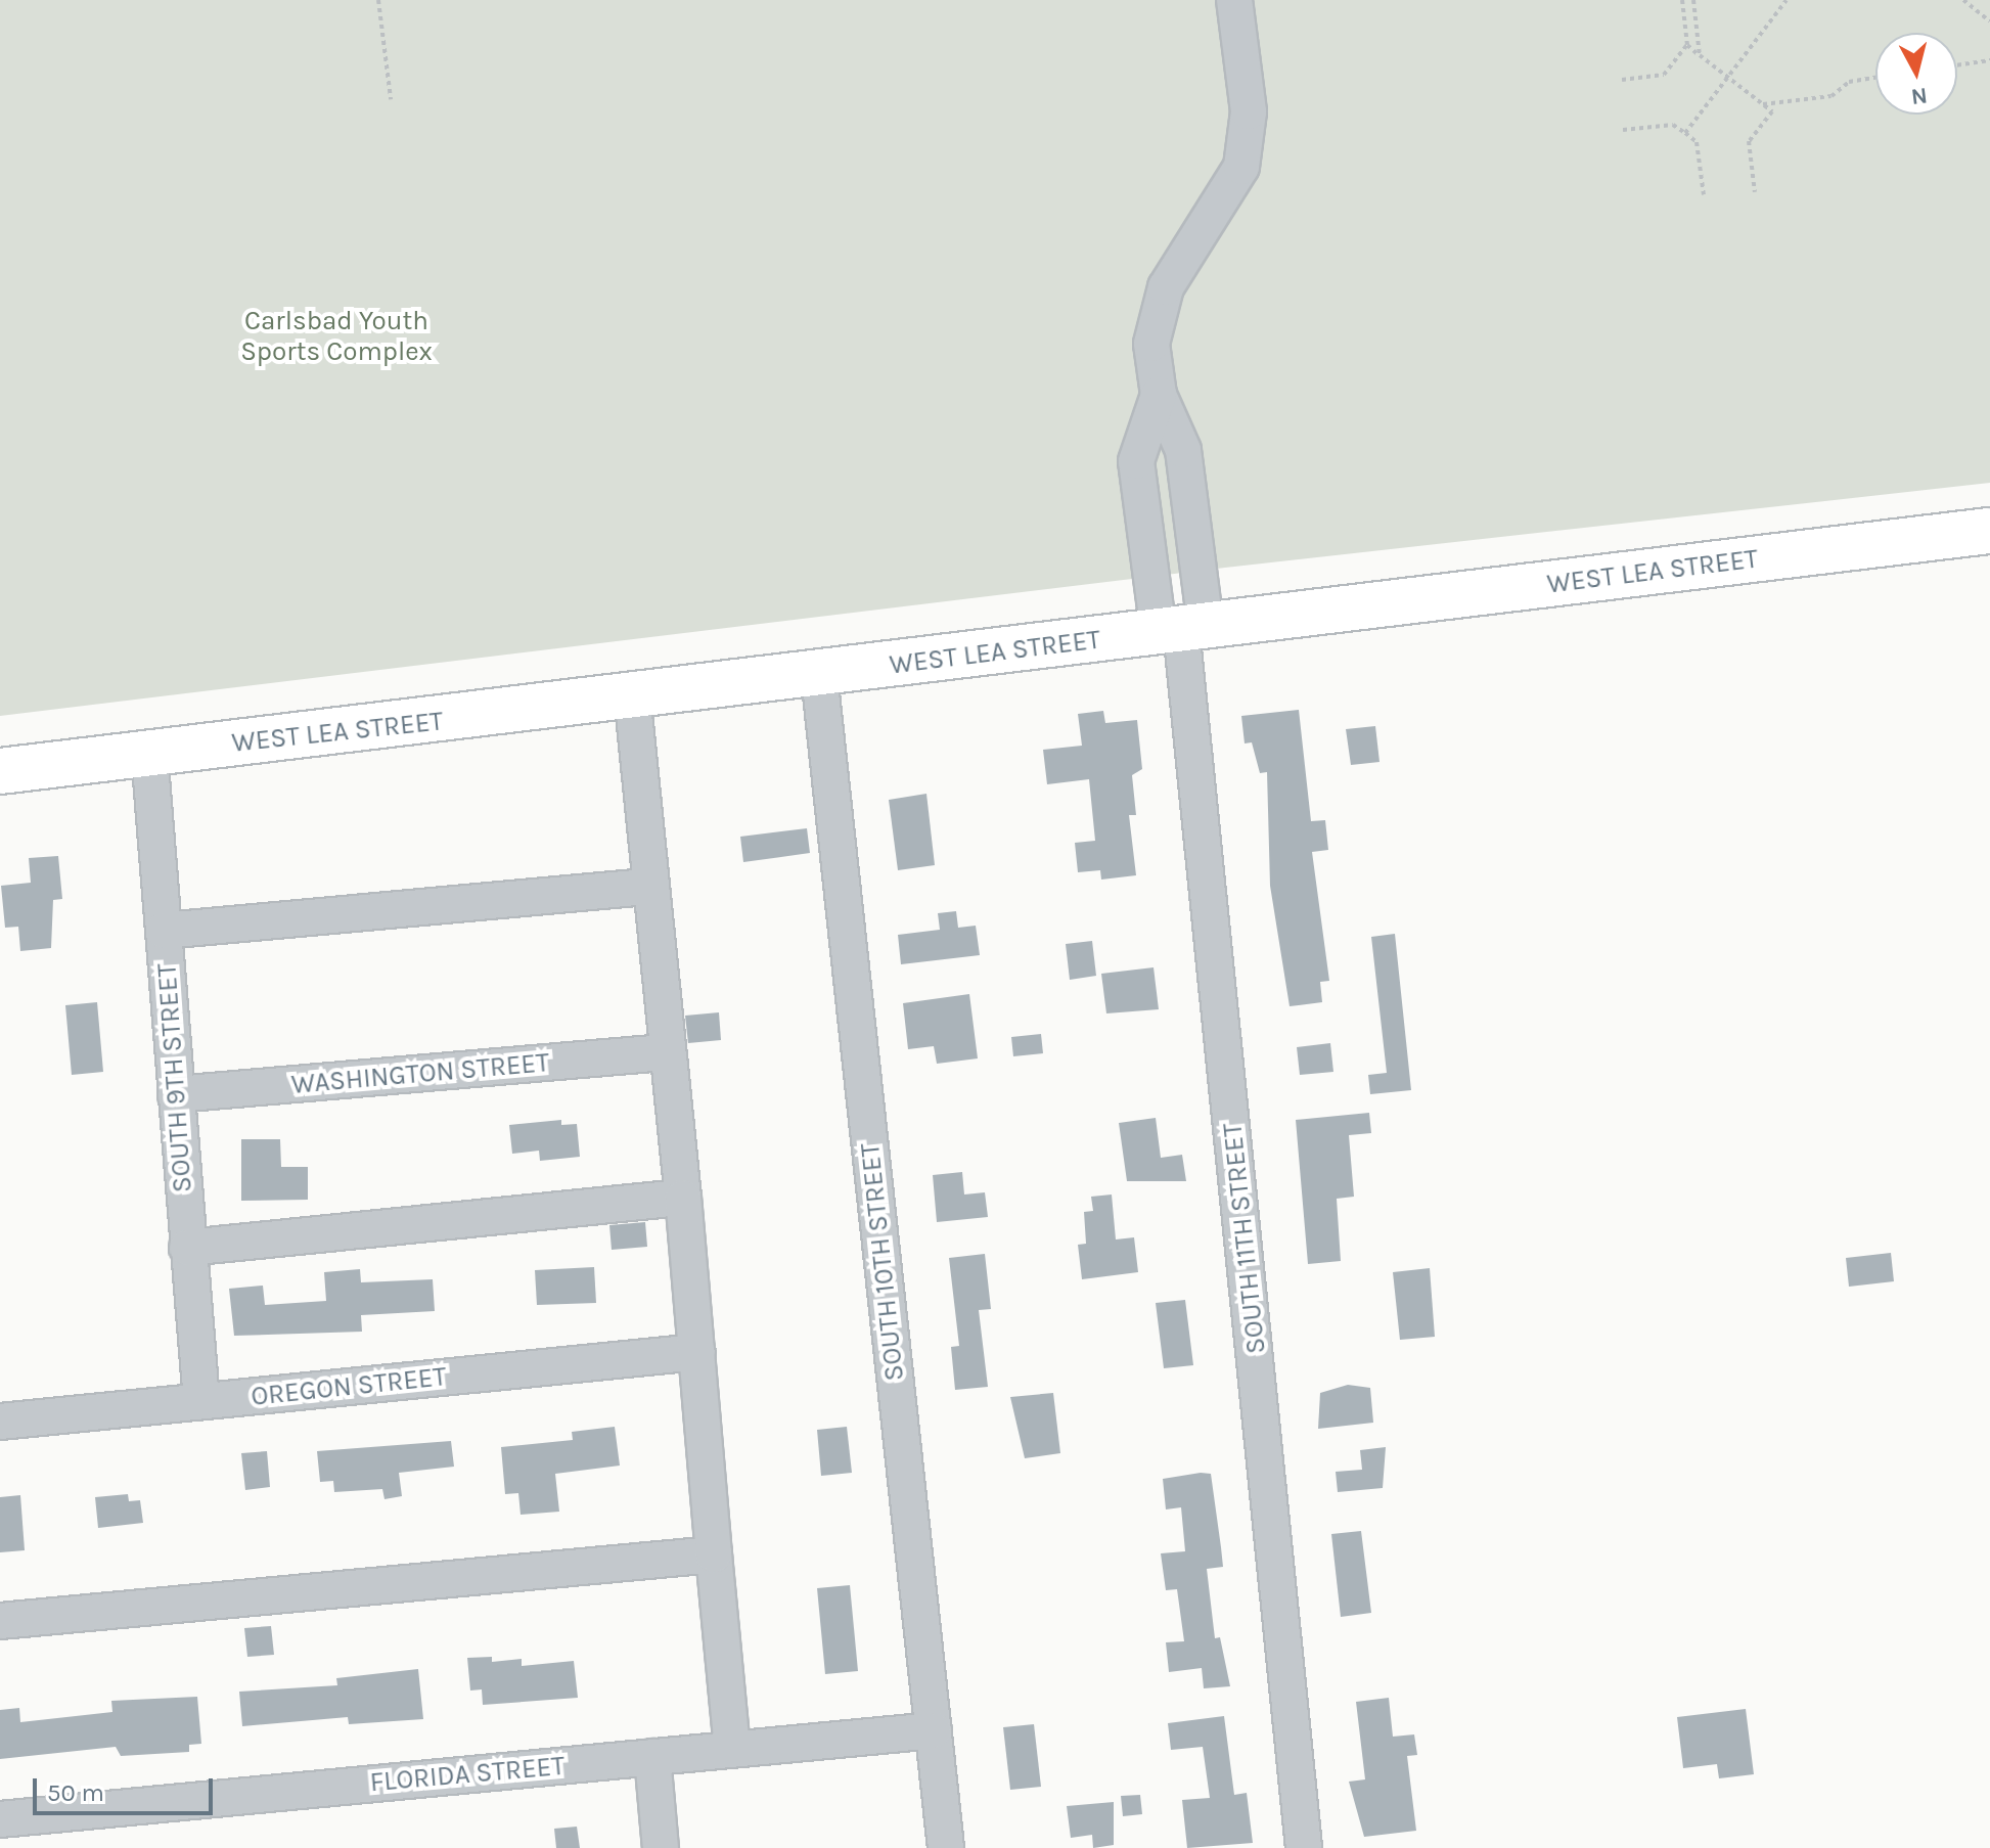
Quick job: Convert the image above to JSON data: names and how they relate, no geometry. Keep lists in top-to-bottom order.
{
  "streets": {
    "main road": ["WEST LEA STREET"],
    "street": [
      "WASHINGTON STREET",
      "SOUTH 9TH STREET",
      "SOUTH 11TH STREET",
      "SOUTH 10TH STREET",
      "OREGON STREET",
      "FLORIDA STREET"
    ]
  },
  "crossings": [
    ["WEST LEA STREET", "SOUTH 9TH STREET"],
    ["WEST LEA STREET", "SOUTH 11TH STREET"],
    ["WEST LEA STREET", "SOUTH 10TH STREET"],
    ["WASHINGTON STREET", "SOUTH 9TH STREET"],
    ["SOUTH 9TH STREET", "OREGON STREET"],
    ["SOUTH 10TH STREET", "FLORIDA STREET"]
  ],
  "parks": ["Carlsbad Youth Sports Complex"],
  "scale_bar": "50 m",
  "north": "bottom"
}
